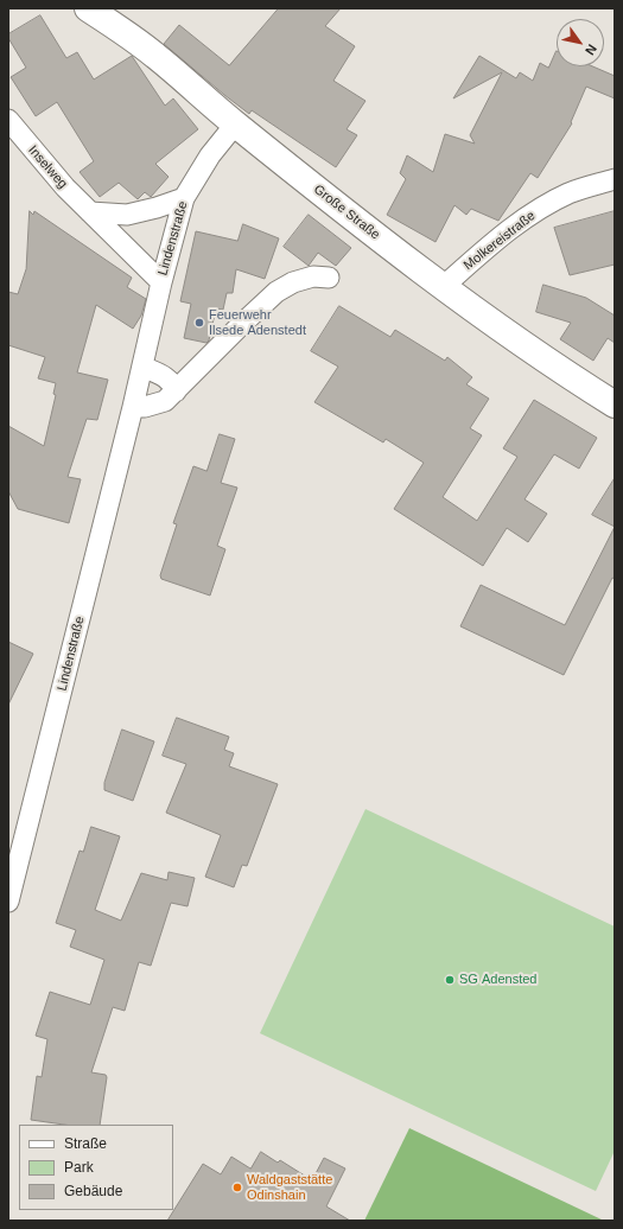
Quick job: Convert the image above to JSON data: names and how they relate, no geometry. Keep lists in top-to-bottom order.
{
  "streets": {
    "main road": ["Große Straße"],
    "street": ["Inselweg", "Lindenstraße", "Molkereistraße"]
  },
  "crossings": [
    ["Inselweg", "Lindenstraße"],
    ["Große Straße", "Lindenstraße"],
    ["Große Straße", "Molkereistraße"]
  ],
  "places": ["Feuerwehr Ilsede Adenstedt", "SG Adensted", "Waldgaststätte Odinshain"],
  "legend": ["Straße", "Park", "Gebäude"],
  "north": "bottom right"
}
